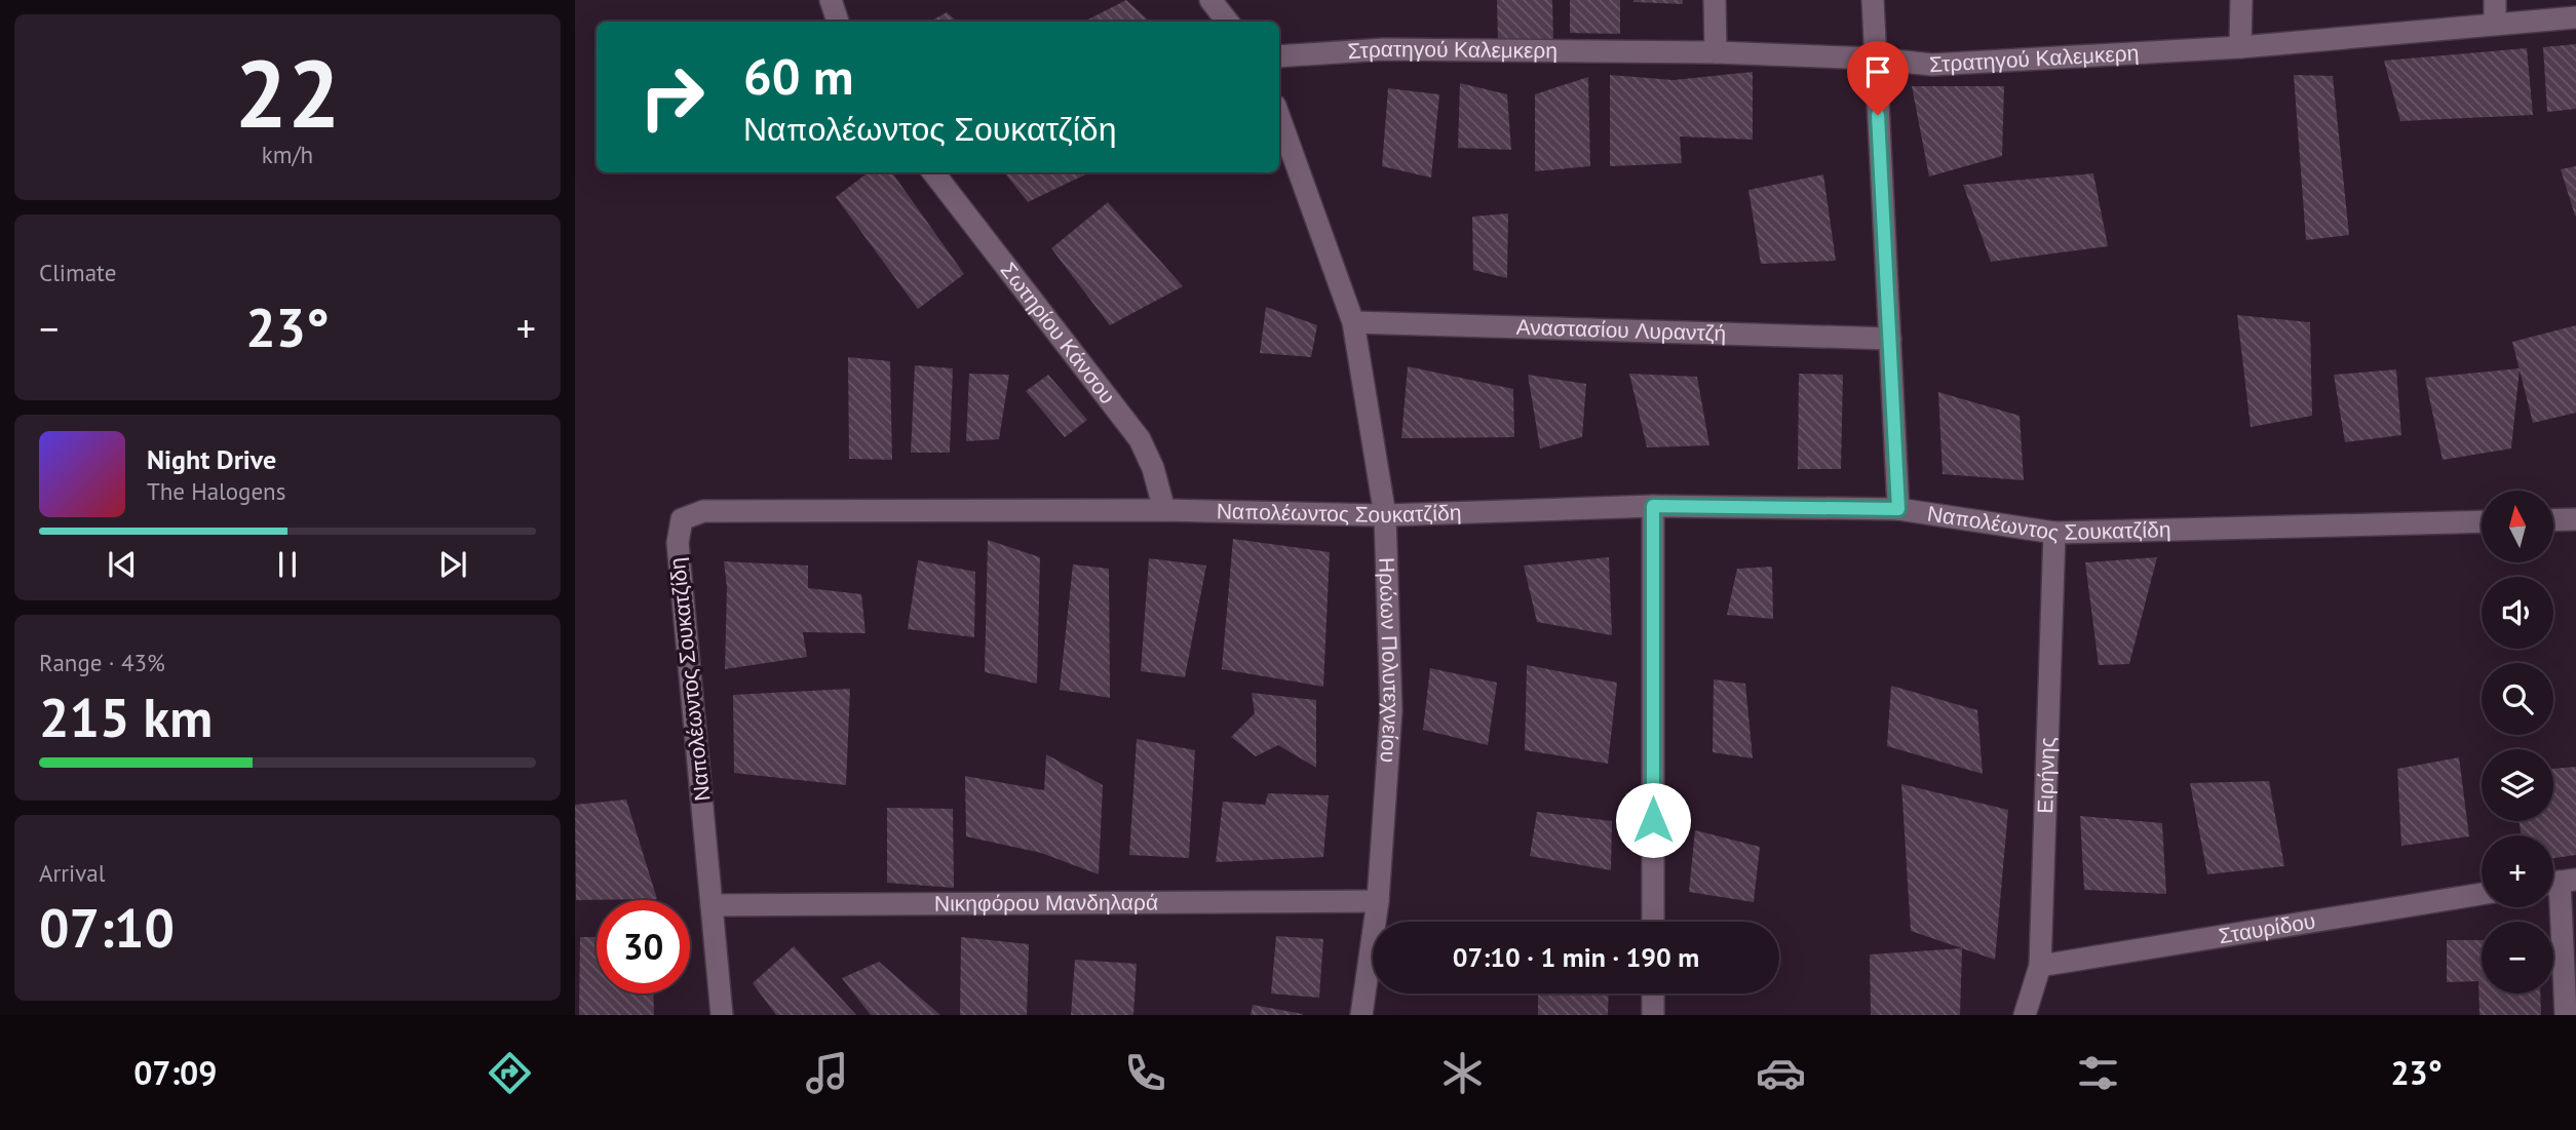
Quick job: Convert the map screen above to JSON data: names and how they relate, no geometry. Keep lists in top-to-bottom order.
{
  "streets": {
    "street": [
      "Στρατηγού Καλεμκερη",
      "Αναστασίου Λυραντζή",
      "Σωτηρίου Κάνσου",
      "Ναπολέωντος Σουκατζίδη",
      "Ηρώων Πολυτεχνείου",
      "Ειρήνης",
      "Νικηφόρου Μανδηλαρά",
      "Σταυρίδου"
    ]
  },
  "crossings": [
    ["Αναστασίου Λυραντζή", "Ηρώων Πολυτεχνείου"],
    ["Σωτηρίου Κάνσου", "Ναπολέωντος Σουκατζίδη"],
    ["Ναπολέωντος Σουκατζίδη", "Ηρώων Πολυτεχνείου"],
    ["Ναπολέωντος Σουκατζίδη", "Ειρήνης"],
    ["Ναπολέωντος Σουκατζίδη", "Νικηφόρου Μανδηλαρά"],
    ["Ηρώων Πολυτεχνείου", "Νικηφόρου Μανδηλαρά"],
    ["Ειρήνης", "Σταυρίδου"]
  ],
  "north": "top",
  "page": {
    "tile": [
      ["22", "km/h"],
      "Climate",
      ["Range · 43%", "215 km"],
      ["Arrival", "07:10"]
    ],
    "turn": ["60 m", "Ναπολέωντος Σουκατζίδη"],
    "heat": ["−", "23°", "+"],
    "song": ["Night Drive", "The Halogens"],
    "map_buttons": ["+", "−"],
    "limit": "30",
    "trip": "07:10 · 1 min · 190 m",
    "tabs": ["07:09", "23°"]
  }
}
